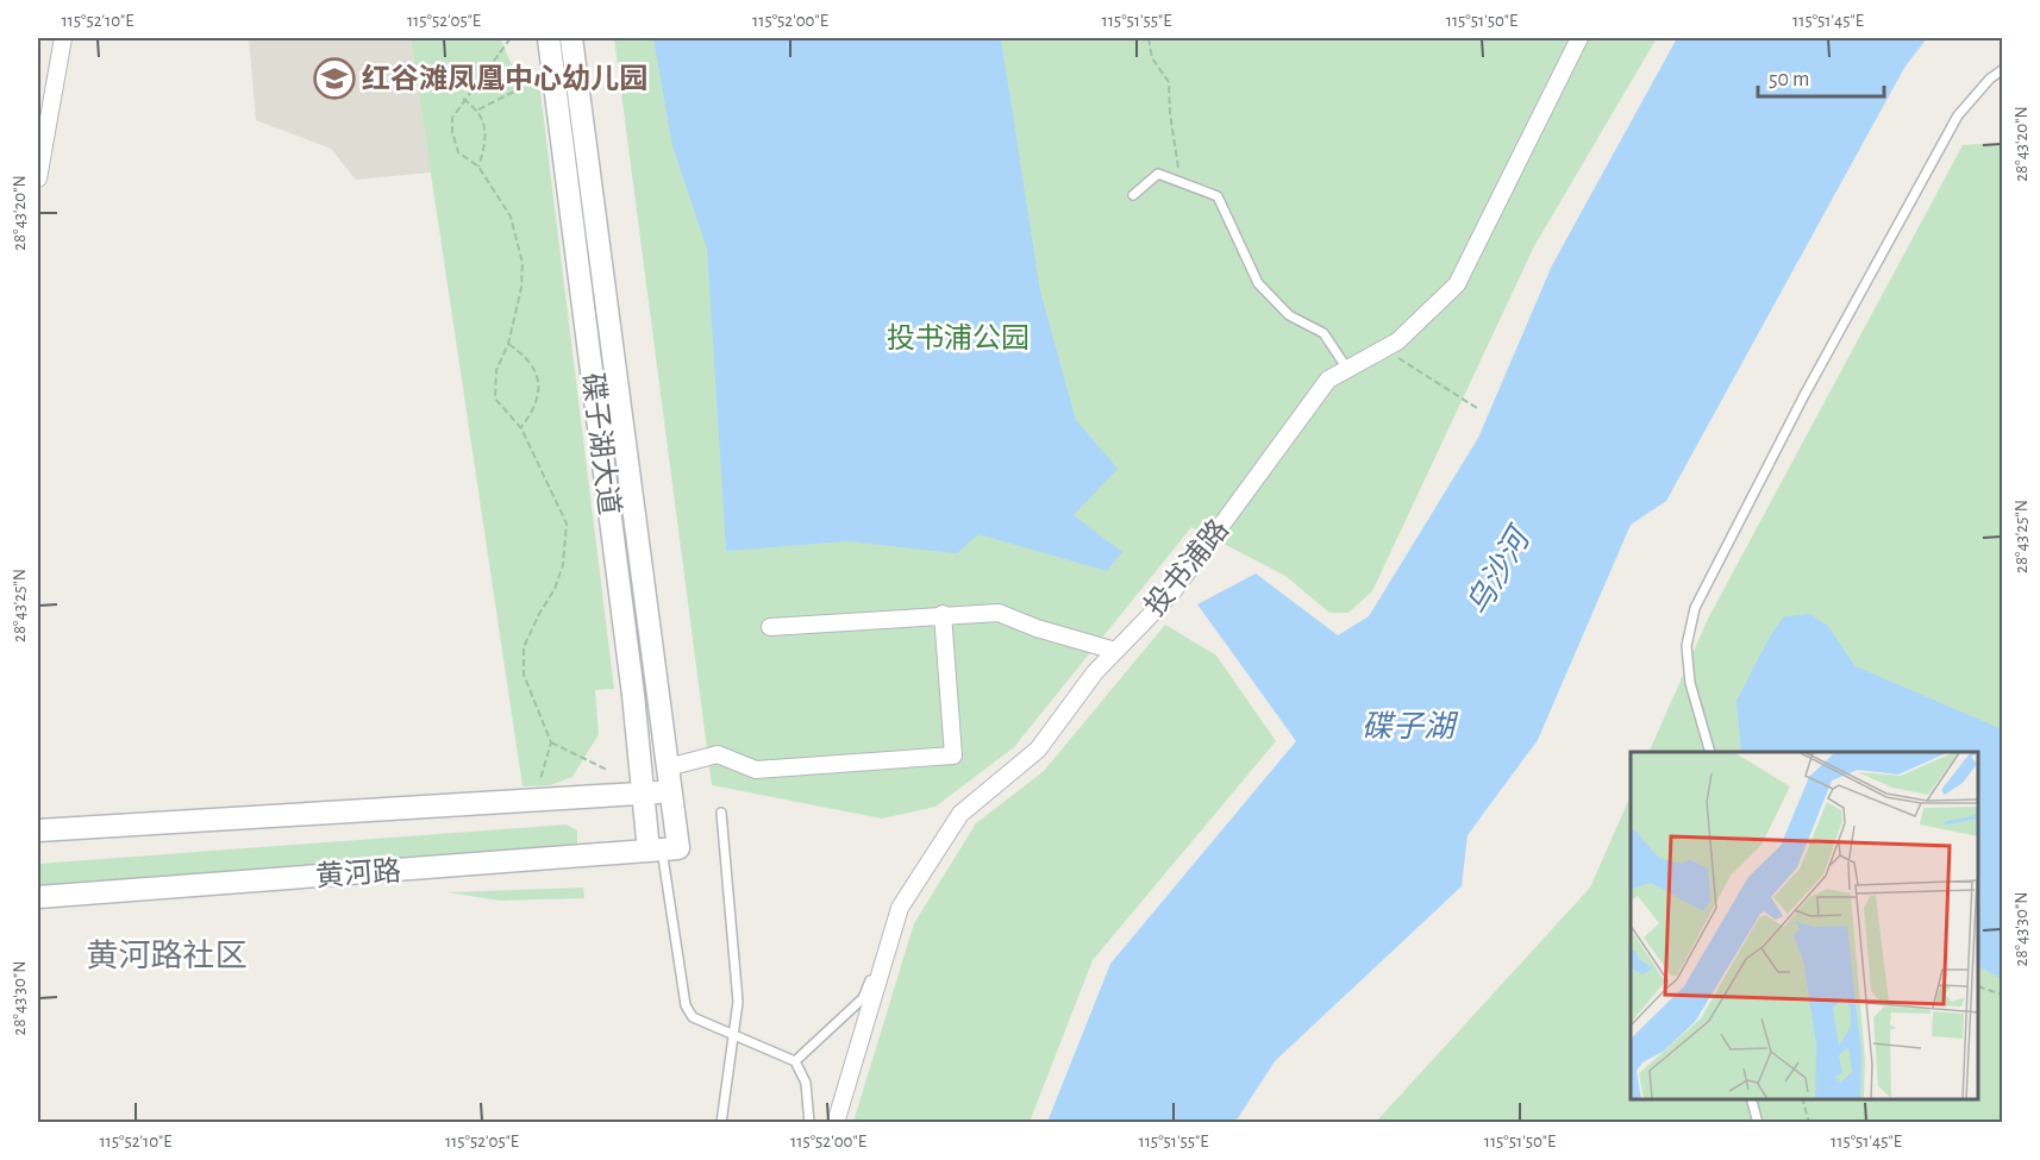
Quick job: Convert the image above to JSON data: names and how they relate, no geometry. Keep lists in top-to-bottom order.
{
  "streets": {
    "main road": ["碟子湖大道", "黄河路"],
    "street": ["投书浦路"]
  },
  "crossings": [
    ["碟子湖大道", "黄河路"]
  ],
  "districts": ["黄河路社区"],
  "water": ["乌沙河", "碟子湖"],
  "parks": ["投书浦公园"],
  "places": {
    "school or university": ["红谷滩凤凰中心幼儿园"]
  },
  "scale_bar": "50 m",
  "coordinates": [
    "115°52'10\"E",
    "115°52'05\"E",
    "115°52'00\"E",
    "115°51'55\"E",
    "115°51'50\"E",
    "115°51'45\"E",
    "28°43'20\"N",
    "28°43'25\"N",
    "28°43'30\"N"
  ]
}
